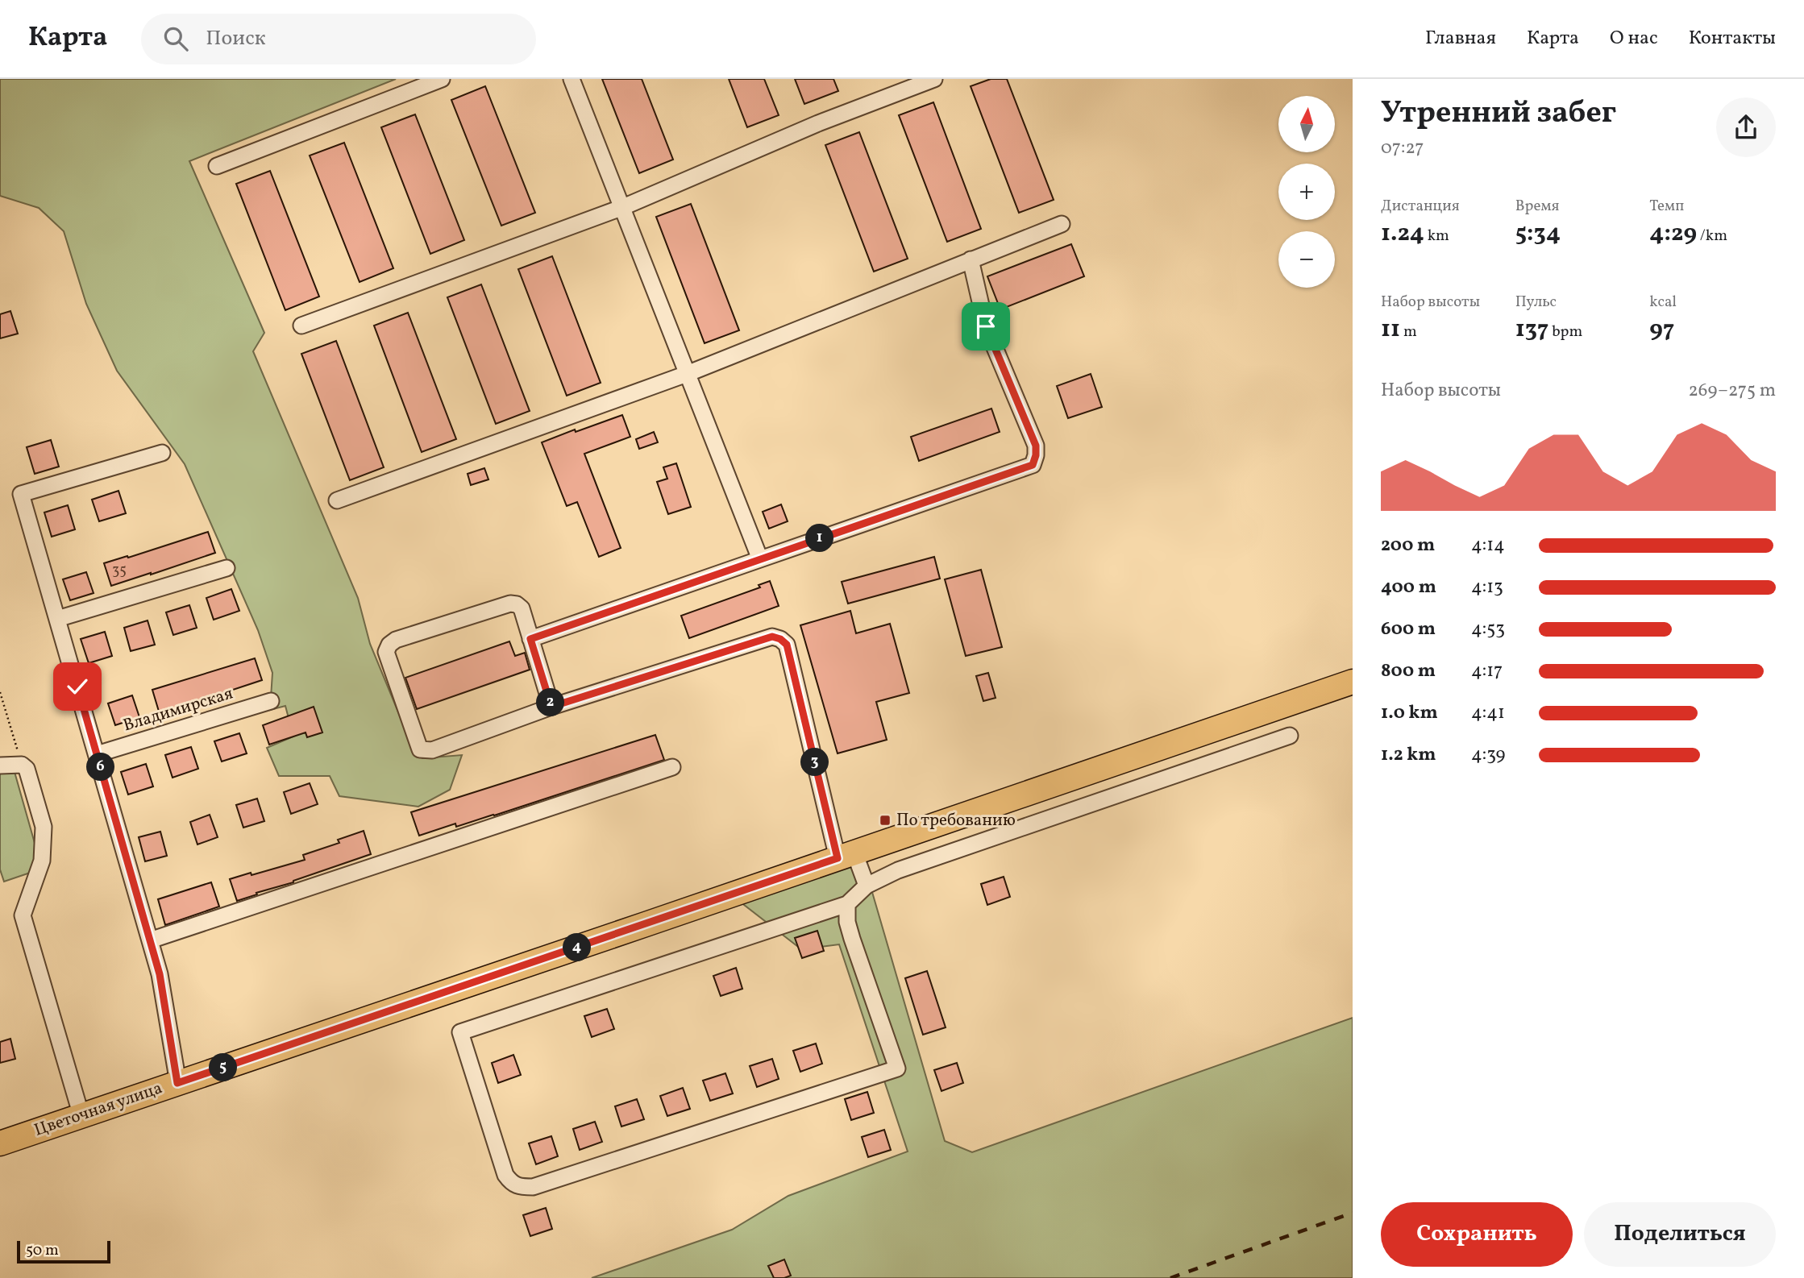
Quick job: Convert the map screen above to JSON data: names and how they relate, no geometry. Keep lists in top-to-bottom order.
{
  "streets": {
    "main road": ["Цветочная улица"],
    "street": ["Владимирская"]
  },
  "places": {
    "transit": ["По требованию"]
  },
  "house_numbers": ["35"],
  "scale_bar": "50 m",
  "north": "top",
  "page": {
    "header": "Карта",
    "search": "Поиск",
    "nav": [
      "Главная",
      "Карта",
      "О нас",
      "Контакты"
    ],
    "heading": ["Утренний забег", "07:27"],
    "map_buttons": ["+", "−"],
    "stats": [
      ["Дистанция", "1.24 km"],
      ["Время", "5:34"],
      ["Темп", "4:29 /km"],
      ["Набор высоты", "11 m"],
      ["Пульс", "137 bpm"],
      ["kcal", "97"]
    ],
    "chart": ["Набор высоты", "269–275 m"],
    "pins": [
      "1",
      "2",
      "3",
      "6",
      "4",
      "5"
    ],
    "list": [
      {
        "name": "200 m",
        "note": "4:14"
      },
      {
        "name": "400 m",
        "note": "4:13"
      },
      {
        "name": "600 m",
        "note": "4:53"
      },
      {
        "name": "800 m",
        "note": "4:17"
      },
      {
        "name": "1.0 km",
        "note": "4:41"
      },
      {
        "name": "1.2 km",
        "note": "4:39"
      }
    ],
    "buttons": ["Сохранить", "Поделиться"],
    "scale": "50 m"
  }
}
